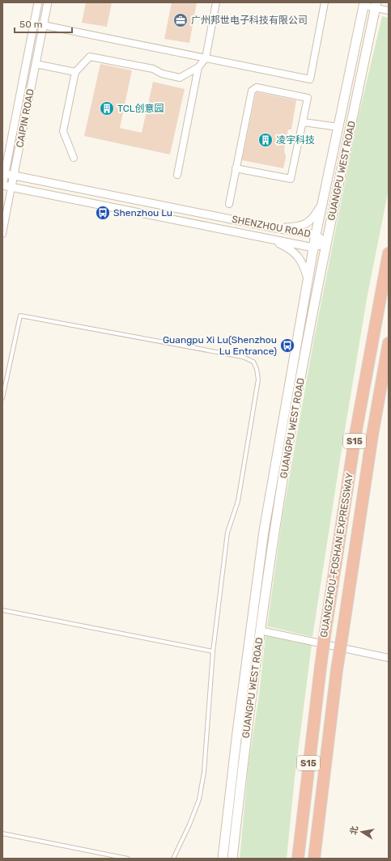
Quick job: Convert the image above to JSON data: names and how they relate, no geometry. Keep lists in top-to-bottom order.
{
  "streets": {
    "highway": ["S15", "GUANGZHOU-FOSHAN EXPRESSWAY"],
    "main road": ["GUANGPU WEST ROAD"],
    "street": ["CAIPIN ROAD", "SHENZHOU ROAD"]
  },
  "crossings": [
    ["CAIPIN ROAD", "SHENZHOU ROAD"],
    ["GUANGPU WEST ROAD", "SHENZHOU ROAD"]
  ],
  "places": {
    "office": ["广州邦世电子科技有限公司"],
    "building": ["TCL创意园", "凌宇科技"],
    "bus stop": ["Shenzhou Lu", "Guangpu Xi Lu(Shenzhou Lu Entrance)"]
  },
  "scale_bar": "50 m",
  "north": "left"
}
